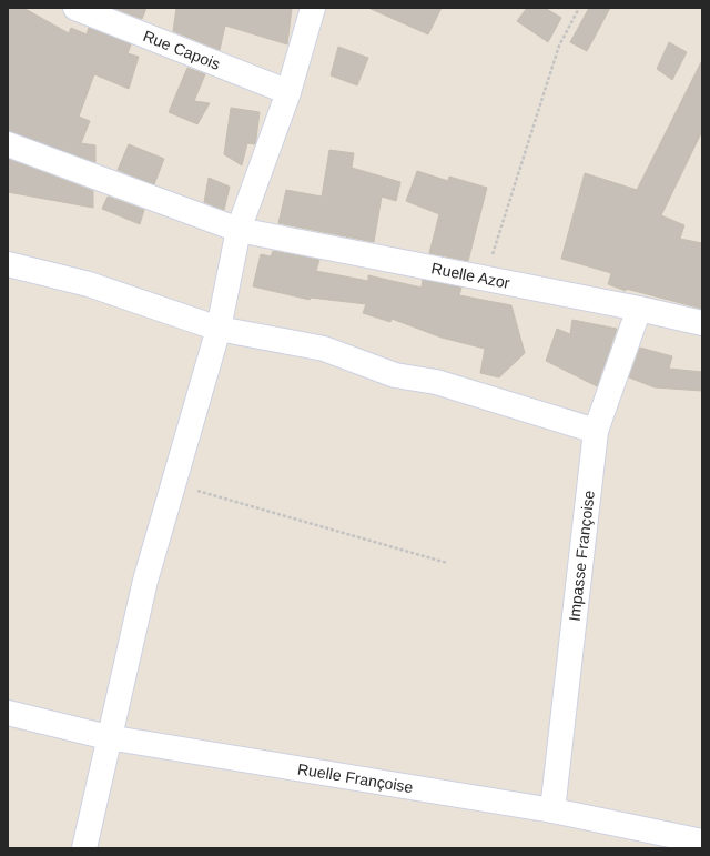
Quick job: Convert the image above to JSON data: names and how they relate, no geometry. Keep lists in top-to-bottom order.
{
  "streets": {
    "street": [
      "Rue Capois",
      "Ruelle Azor",
      "Impasse Françoise",
      "Ruelle Françoise"
    ]
  },
  "crossings": [
    ["Ruelle Azor", "Impasse Françoise"],
    ["Impasse Françoise", "Ruelle Françoise"]
  ]
}
